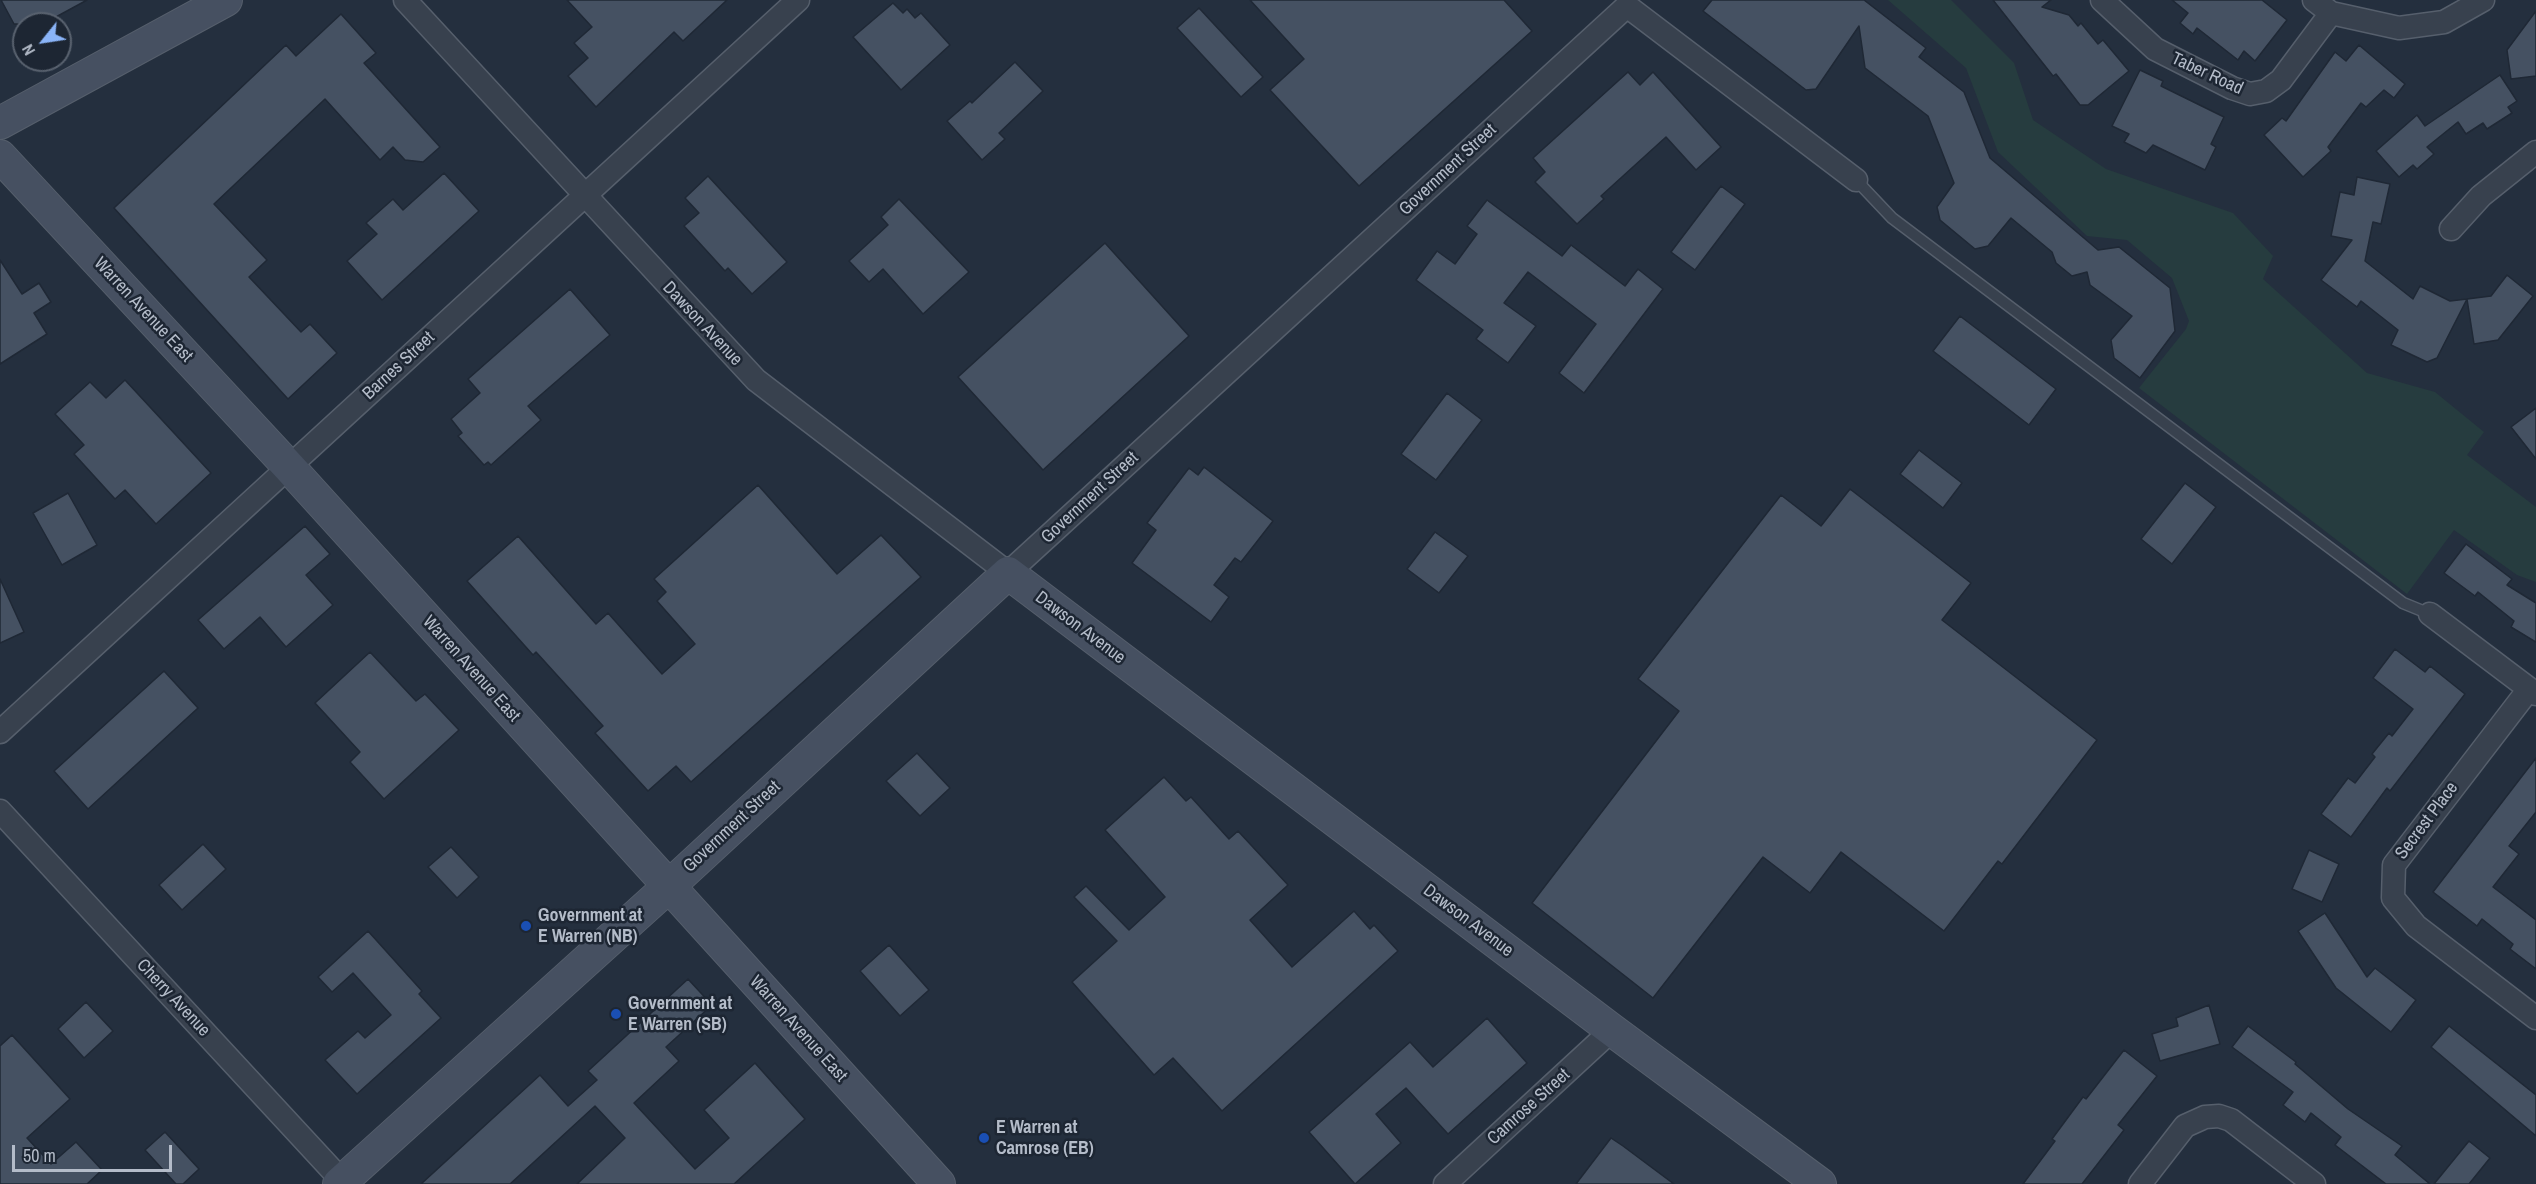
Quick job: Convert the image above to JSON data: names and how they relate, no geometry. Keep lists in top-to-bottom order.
{
  "streets": {
    "street": [
      "Taber Road",
      "Government Street",
      "Warren Avenue East",
      "Dawson Avenue",
      "Barnes Street",
      "Secrest Place",
      "Cherry Avenue",
      "Camrose Street"
    ]
  },
  "crossings": [
    ["Government Street", "Warren Avenue East"],
    ["Government Street", "Dawson Avenue"],
    ["Government Street", "Cherry Avenue"],
    ["Warren Avenue East", "Barnes Street"],
    ["Dawson Avenue", "Barnes Street"],
    ["Dawson Avenue", "Camrose Street"]
  ],
  "places": ["Government at E Warren (NB)", "Government at E Warren (SB)", "E Warren at Camrose (EB)"],
  "scale_bar": "50 m",
  "north": "bottom left"
}
